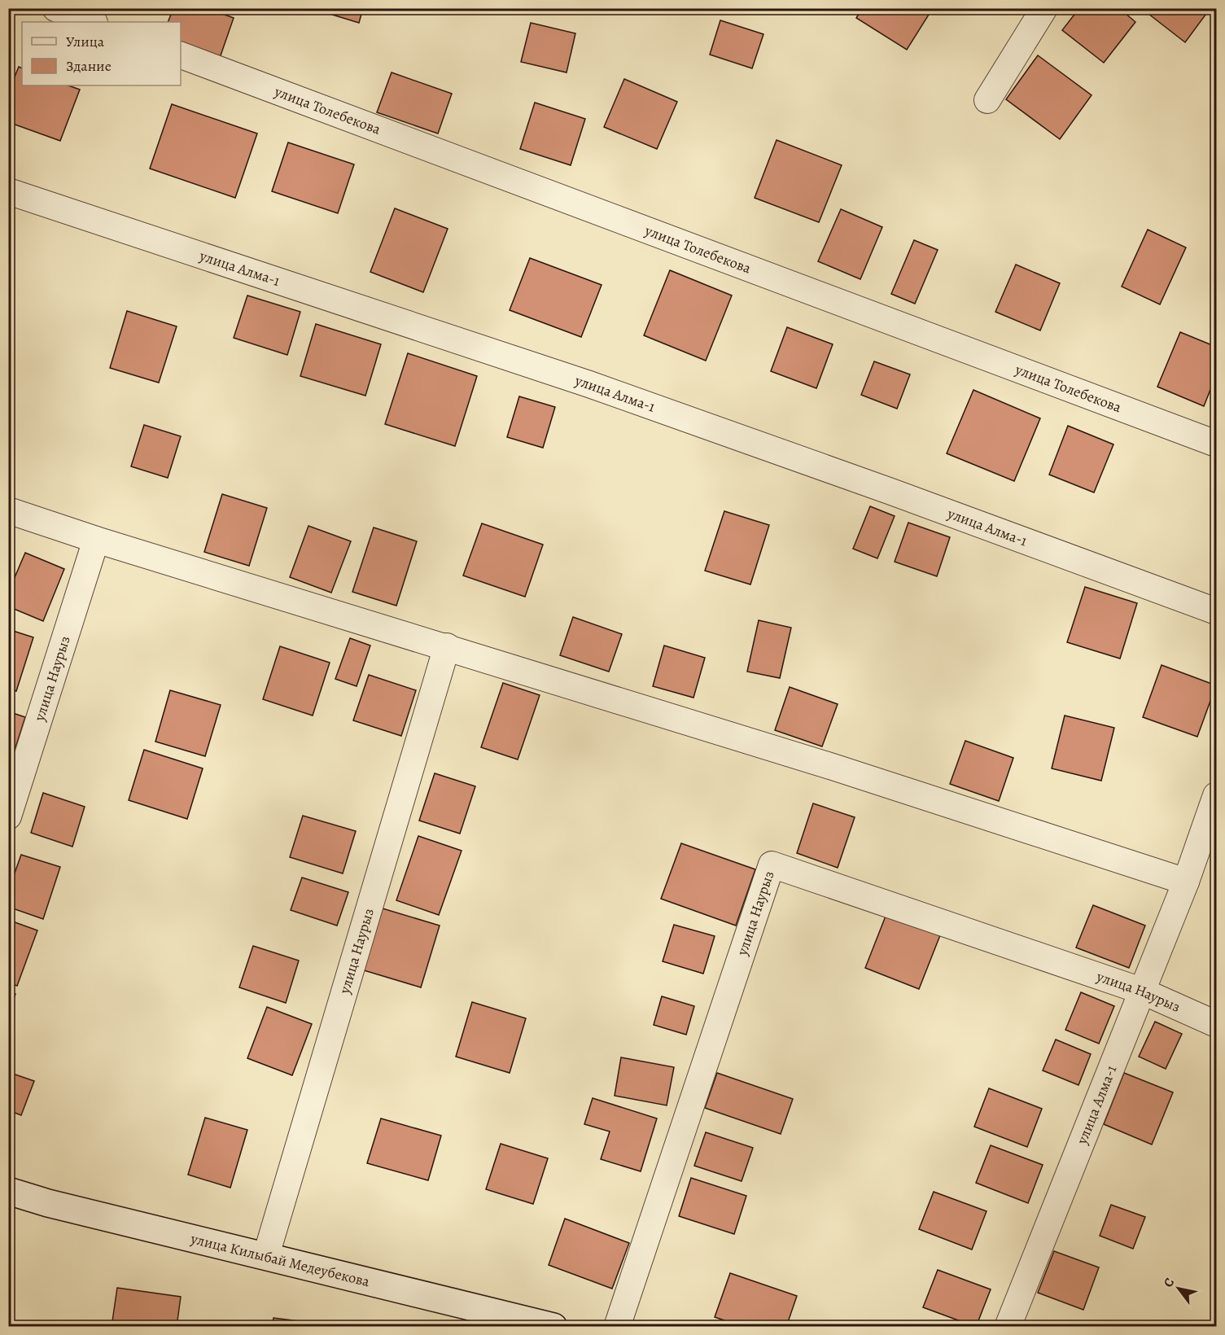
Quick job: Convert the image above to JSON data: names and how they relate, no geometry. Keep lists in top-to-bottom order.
{
  "streets": {
    "main road": ["улица Килыбай Медеубекова"],
    "street": ["улица Толебекова", "улица Алма-1", "улица Наурыз"]
  },
  "crossings": [
    ["улица Алма-1", "улица Наурыз"],
    ["улица Наурыз", "улица Килыбай Медеубекова"]
  ],
  "legend": ["Улица", "Здание"],
  "north": "top left"
}
